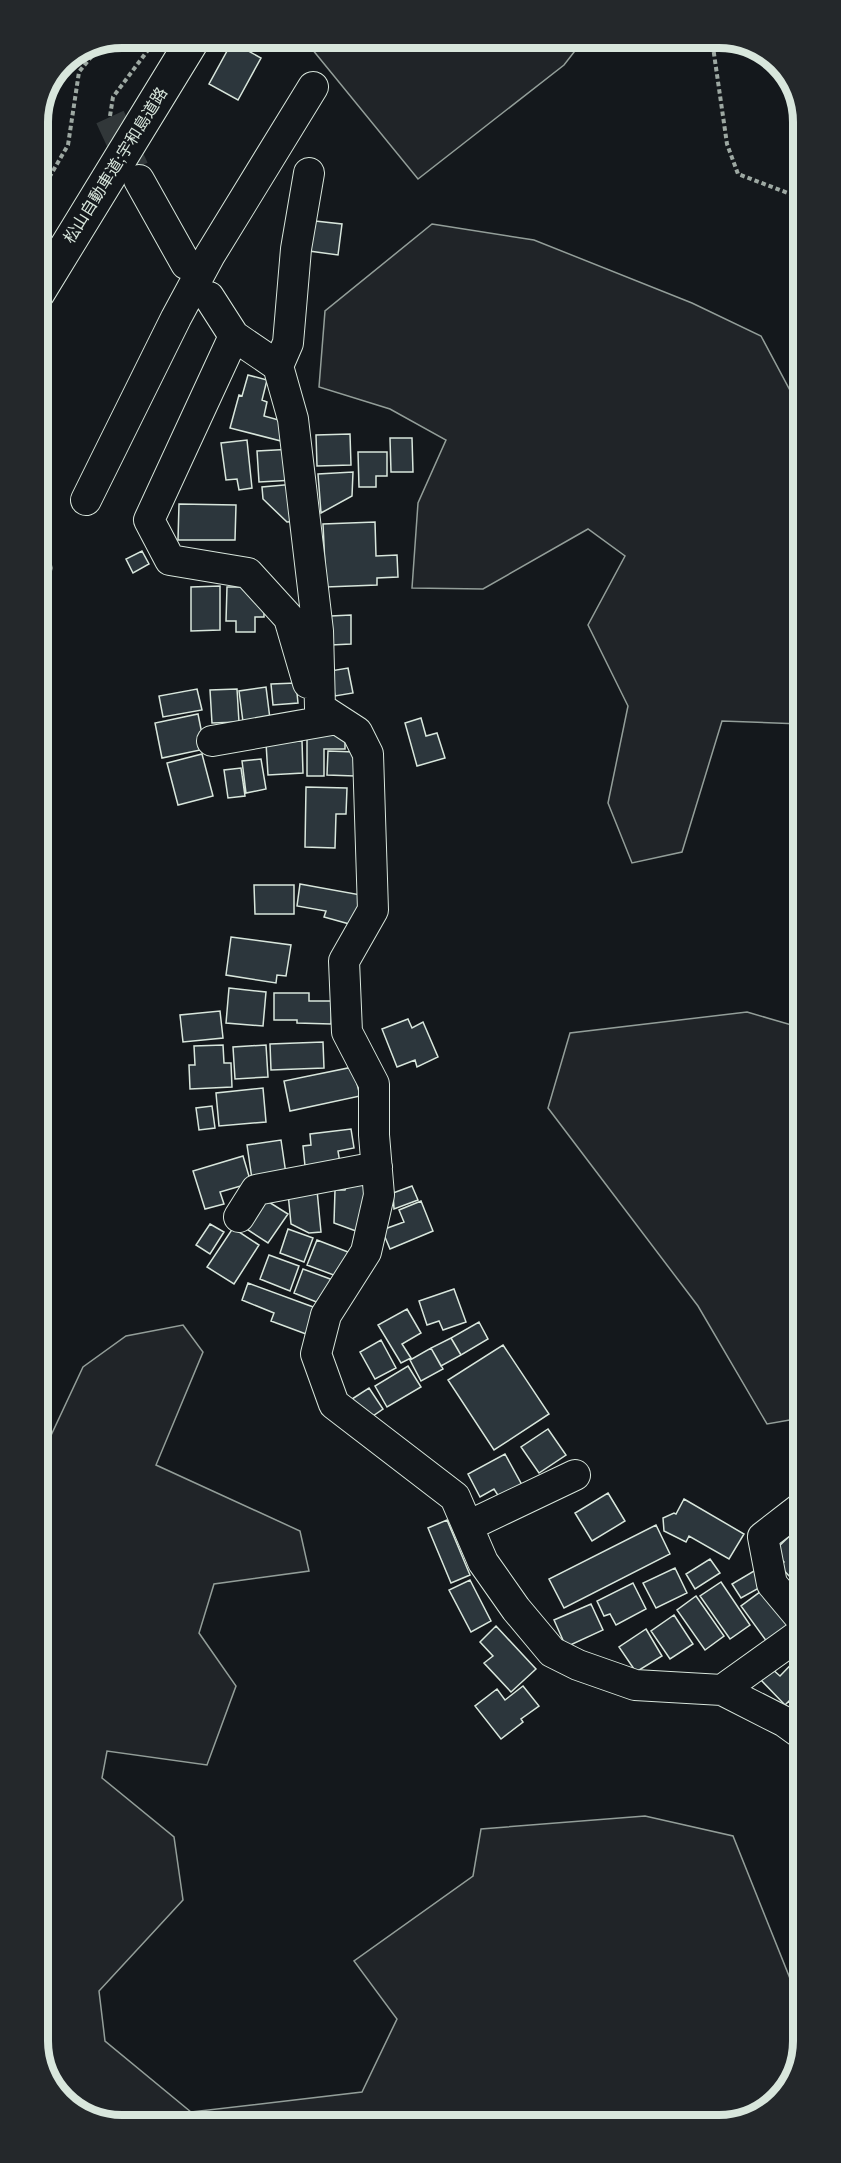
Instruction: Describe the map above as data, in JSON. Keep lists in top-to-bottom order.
{
  "streets": {
    "highway": ["松山自動車道;宇和島道路"]
  }
}
